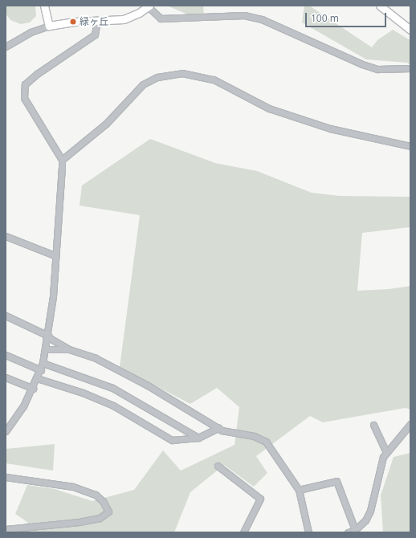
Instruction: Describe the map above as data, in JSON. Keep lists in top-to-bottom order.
{
  "places": ["緑ヶ丘"],
  "scale_bar": "100 m"
}
